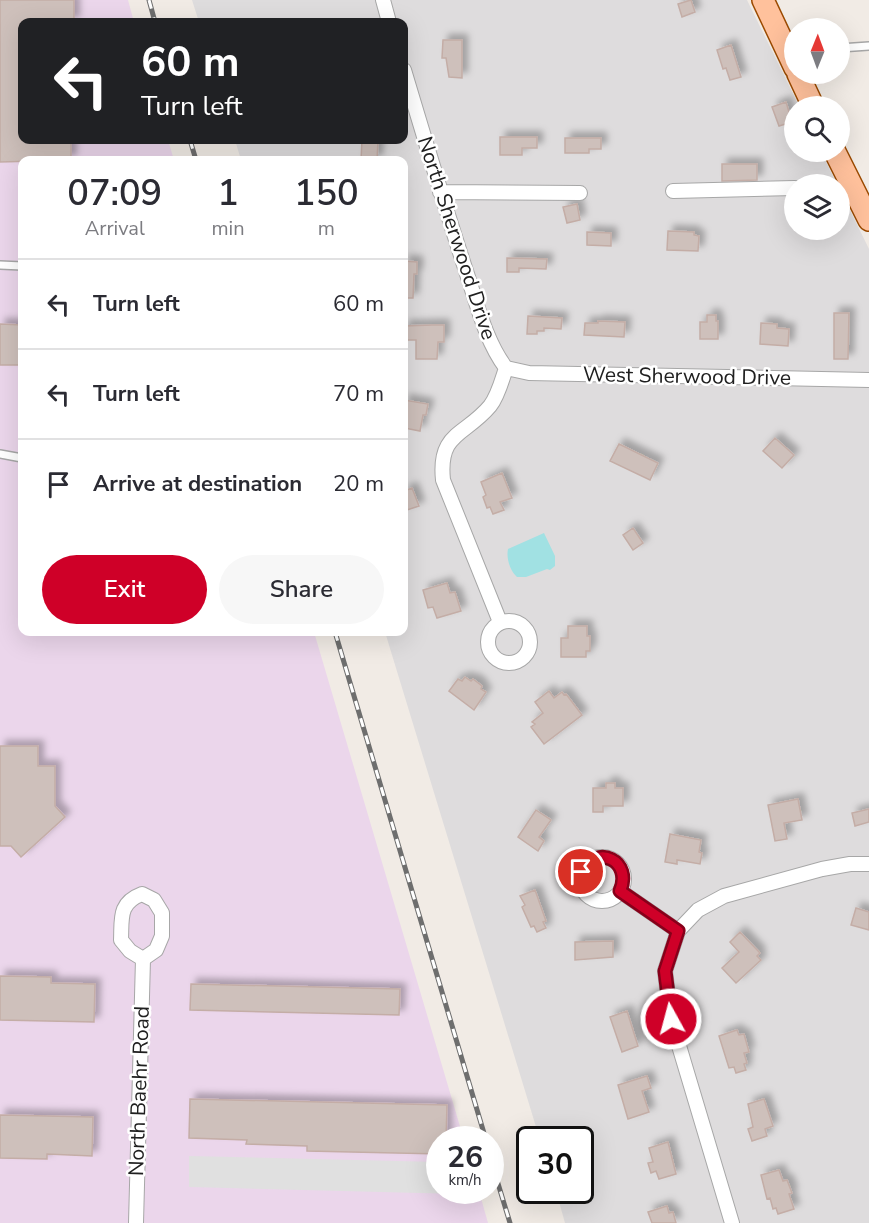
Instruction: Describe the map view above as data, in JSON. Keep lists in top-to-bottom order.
{
  "streets": {
    "street": ["North Sherwood Drive", "West Sherwood Drive", "North Baehr Road"]
  },
  "crossings": [
    ["North Sherwood Drive", "West Sherwood Drive"]
  ],
  "north": "top",
  "page": {
    "turn": ["60 m", "Turn left"],
    "eta": [
      "07:09",
      "Arrival",
      "1",
      "min",
      "150",
      "m"
    ],
    "list": [
      {
        "name": "Turn left",
        "value": "60 m"
      },
      {
        "name": "Turn left",
        "value": "70 m"
      },
      {
        "name": "Arrive at destination",
        "value": "20 m"
      }
    ],
    "buttons": ["Exit", "Share"],
    "speed": "26 km/h",
    "limit": "30"
  }
}
